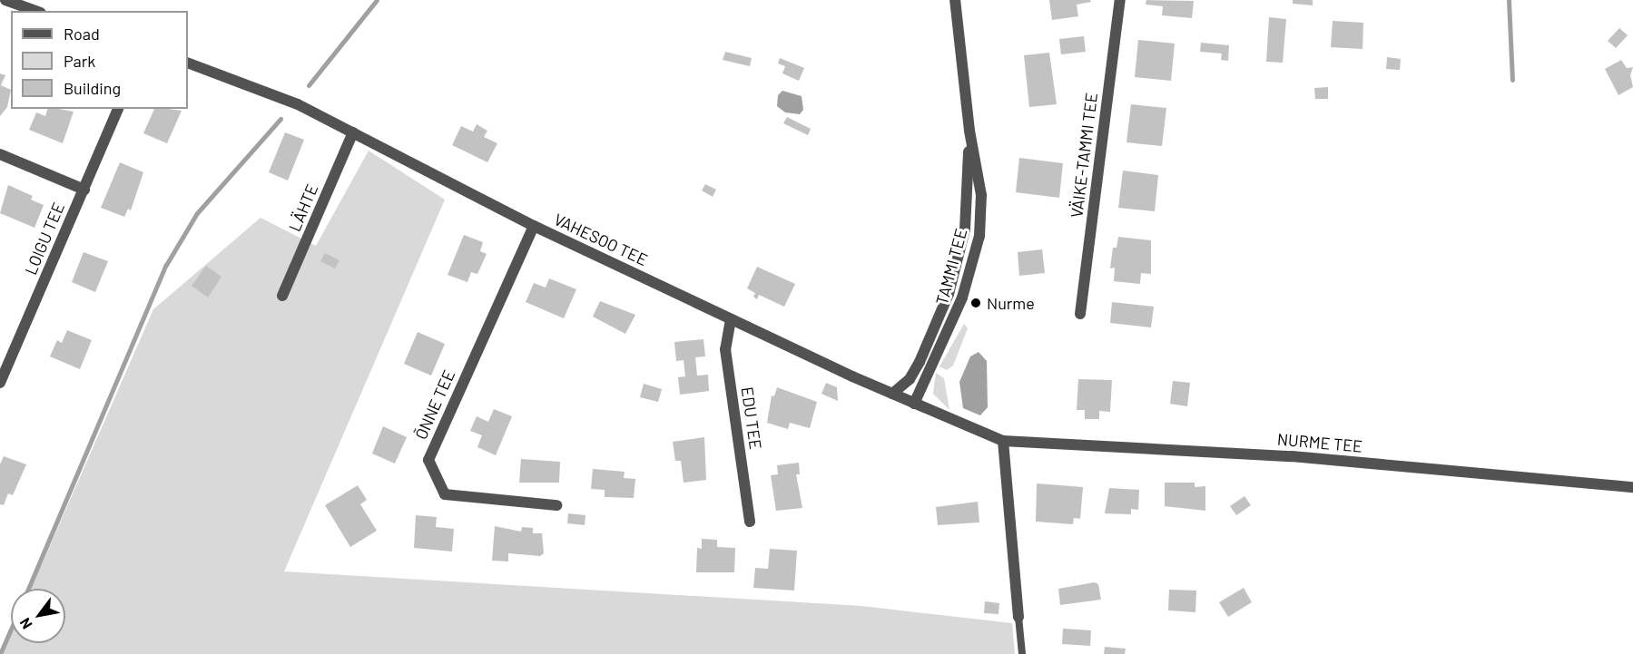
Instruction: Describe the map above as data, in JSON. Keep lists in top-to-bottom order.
{
  "streets": {
    "street": [
      "VÄIKE-TAMMI TEE",
      "LÄHTE",
      "LOIGU TEE",
      "VAHESOO TEE",
      "TAMMI TEE",
      "ÕNNE TEE",
      "EDU TEE",
      "NURME TEE"
    ]
  },
  "crossings": [
    ["LÄHTE", "VAHESOO TEE"],
    ["VAHESOO TEE", "TAMMI TEE"],
    ["VAHESOO TEE", "ÕNNE TEE"],
    ["VAHESOO TEE", "EDU TEE"],
    ["VAHESOO TEE", "NURME TEE"]
  ],
  "places": ["Nurme"],
  "legend": ["Road", "Park", "Building"],
  "north": "bottom left"
}
